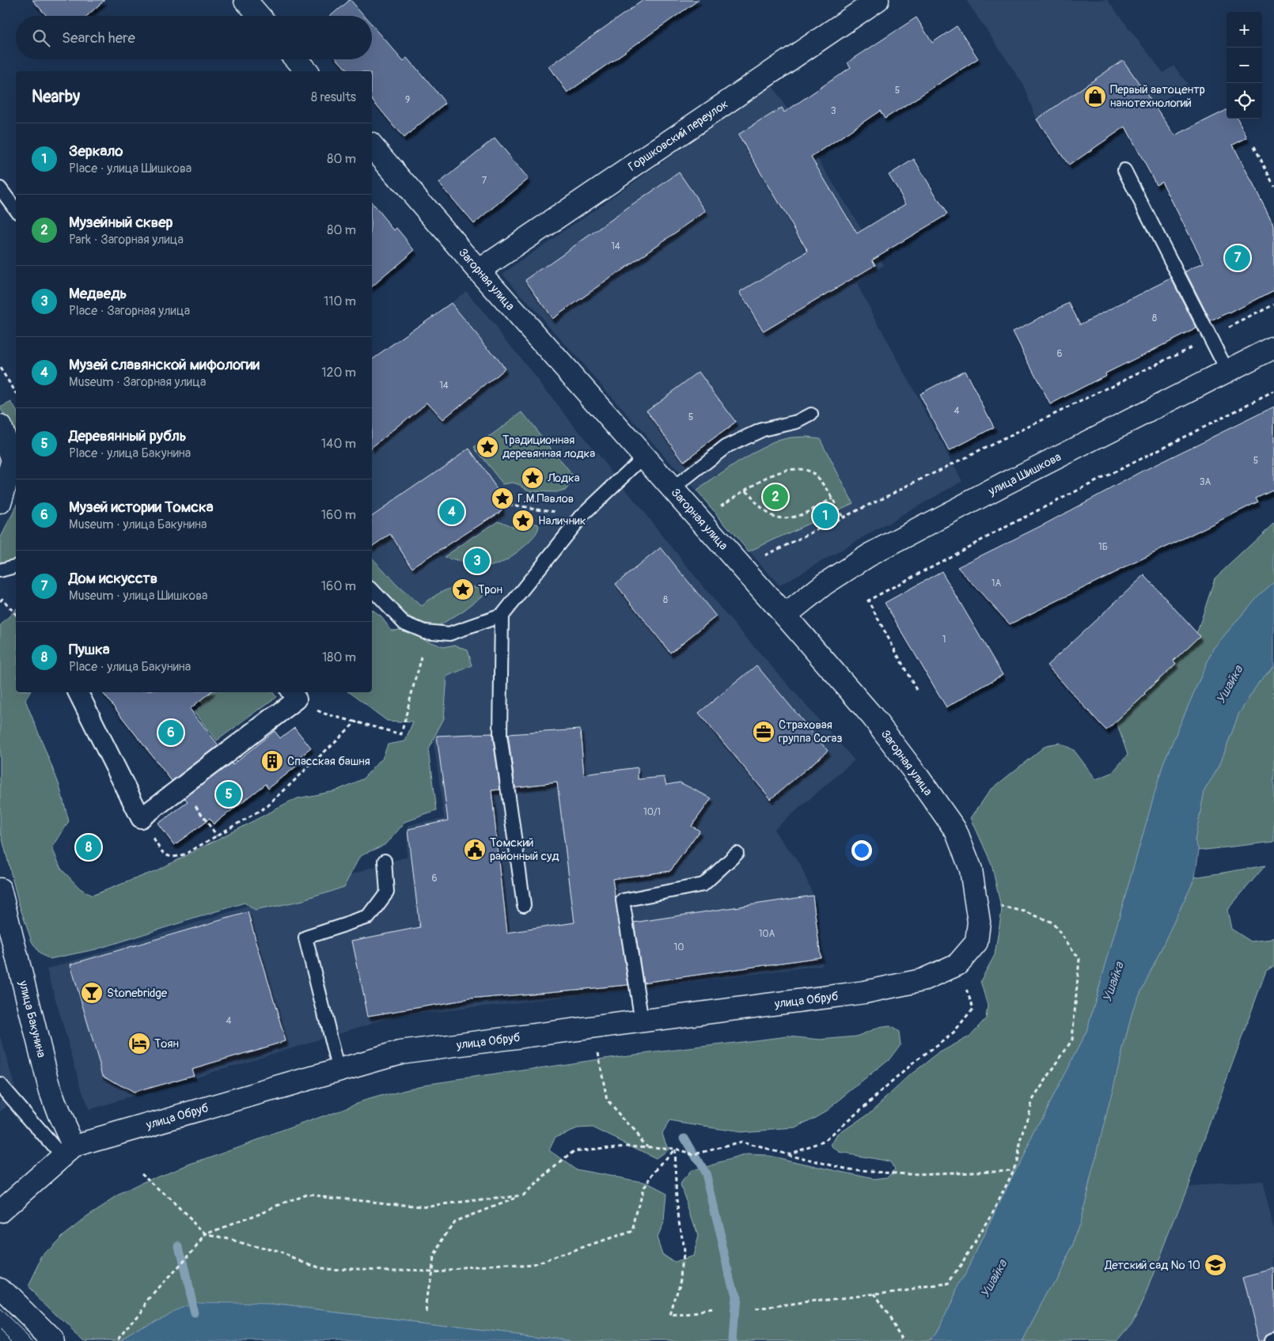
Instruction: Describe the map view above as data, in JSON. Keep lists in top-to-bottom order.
{
  "streets": {
    "street": [
      "Горшковский переулок",
      "Загорная улица",
      "улица Шишкова",
      "улица Обруб",
      "улица Бакунина"
    ]
  },
  "crossings": [
    ["Горшковский переулок", "Загорная улица"],
    ["Загорная улица", "улица Шишкова"],
    ["Загорная улица", "улица Обруб"],
    ["улица Обруб", "улица Бакунина"]
  ],
  "water": ["Ушайка"],
  "places": {
    "shop": ["Первый автоцентр нанотехнологий"],
    "place": [
      "Традиционная деревянная лодка",
      "Лодка",
      "Г.М.Павлов",
      "Наличник",
      "Трон"
    ],
    "office": ["Страховая группа Согаз"],
    "building": ["Спасская башня"],
    "public building": ["Томский районный суд"],
    "bar": ["Stonebridge"],
    "hotel": ["Тоян"],
    "school or university": ["Детский сад № 10"]
  },
  "house_numbers": [
    "5",
    "9",
    "3",
    "7",
    "14",
    "8",
    "6",
    "14",
    "4",
    "5",
    "5",
    "3А",
    "1Б",
    "1А",
    "8",
    "1",
    "10/1",
    "6",
    "10А",
    "10",
    "4"
  ],
  "page": {
    "map_buttons": ["+", "−"],
    "search": "Search here",
    "heading": ["Nearby", "8 results"],
    "list": [
      {
        "mark": "1",
        "name": "Зеркало",
        "note": "Place · улица Шишкова",
        "value": "80 m"
      },
      {
        "mark": "2",
        "name": "Музейный сквер",
        "note": "Park · Загорная улица",
        "value": "80 m"
      },
      {
        "mark": "3",
        "name": "Медведь",
        "note": "Place · Загорная улица",
        "value": "110 m"
      },
      {
        "mark": "4",
        "name": "Музей славянской мифологии",
        "note": "Museum · Загорная улица",
        "value": "120 m"
      },
      {
        "mark": "5",
        "name": "Деревянный рубль",
        "note": "Place · улица Бакунина",
        "value": "140 m"
      },
      {
        "mark": "6",
        "name": "Музей истории Томска",
        "note": "Museum · улица Бакунина",
        "value": "160 m"
      },
      {
        "mark": "7",
        "name": "Дом искусств",
        "note": "Museum · улица Шишкова",
        "value": "160 m"
      },
      {
        "mark": "8",
        "name": "Пушка",
        "note": "Place · улица Бакунина",
        "value": "180 m"
      }
    ],
    "pins": [
      "7",
      "2",
      "4",
      "1",
      "3",
      "6",
      "5",
      "8"
    ]
  }
}
